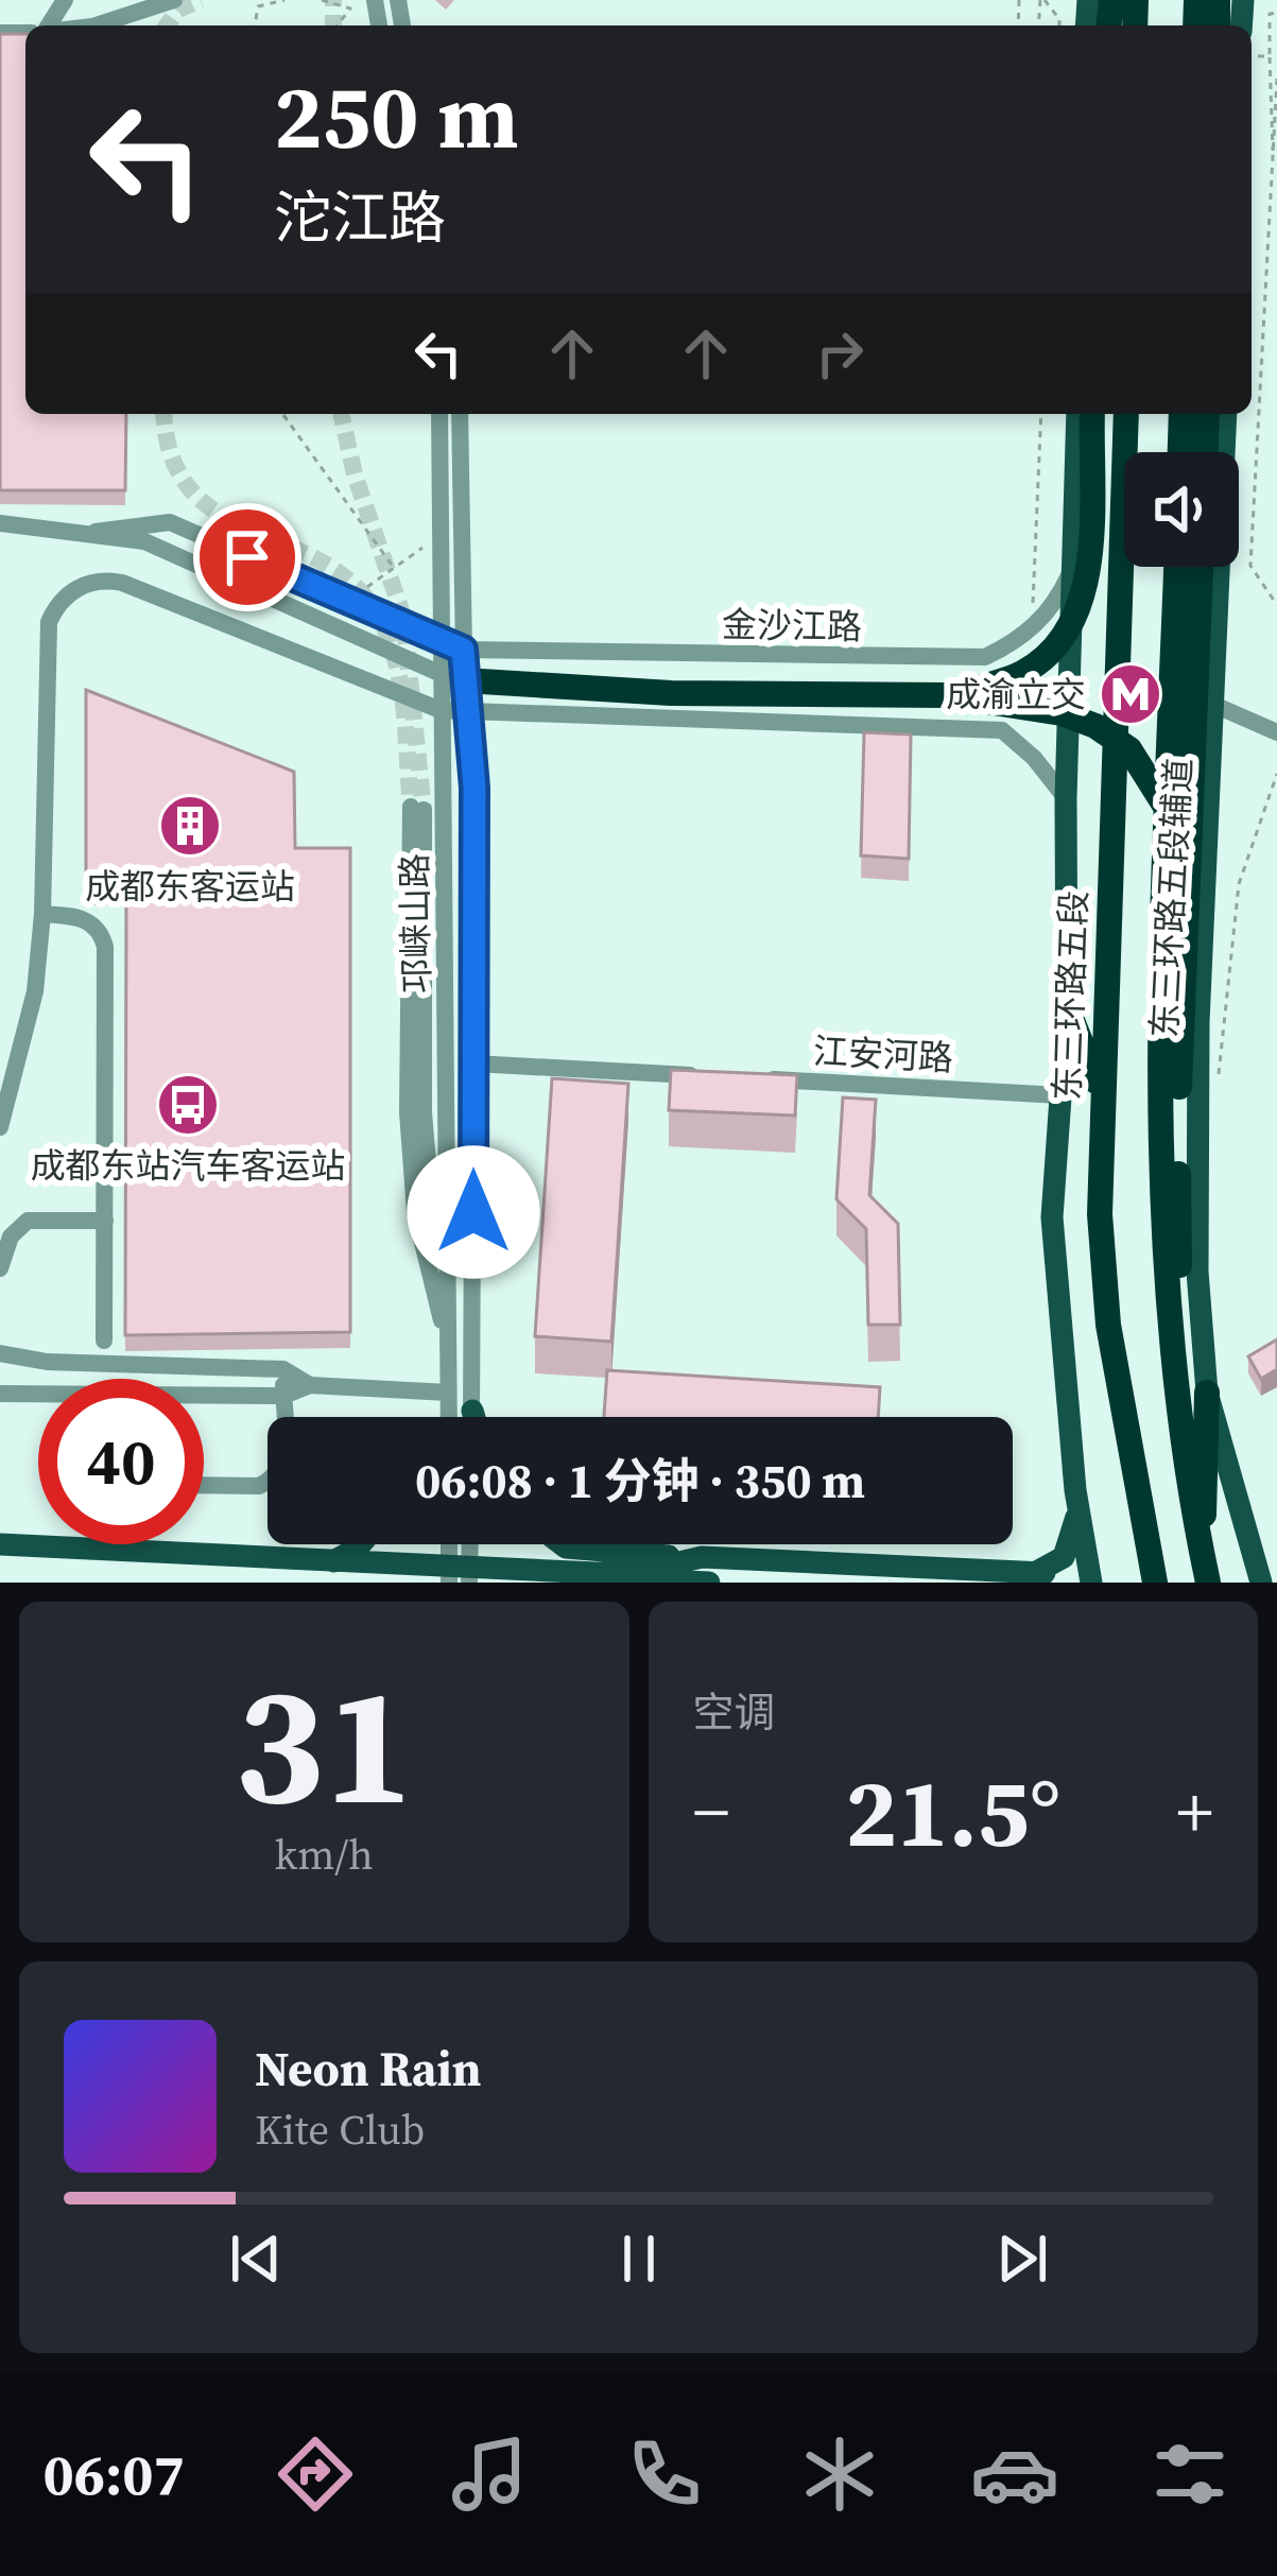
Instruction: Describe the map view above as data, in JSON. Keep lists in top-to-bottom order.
{
  "streets": {
    "highway": ["东三环路五段"],
    "main road": ["东三环路五段辅道"],
    "street": ["金沙江路", "邛崃山路", "江安河路"]
  },
  "crossings": [
    ["金沙江路", "邛崃山路"],
    ["金沙江路", "东三环路五段"],
    ["东三环路五段", "江安河路"]
  ],
  "places": {
    "metro station": ["成渝立交"],
    "building": ["成都东客运站"],
    "bus stop": ["成都东站汽车客运站"]
  },
  "page": {
    "turn": ["250 m", "沱江路"],
    "limit": "40",
    "trip": "06:08 · 1 分钟 · 350 m",
    "tile": [
      ["31", "km/h"],
      "空调"
    ],
    "heat": ["−", "21.5°", "+"],
    "song": ["Neon Rain", "Kite Club"],
    "tabs": "06:07"
  }
}
